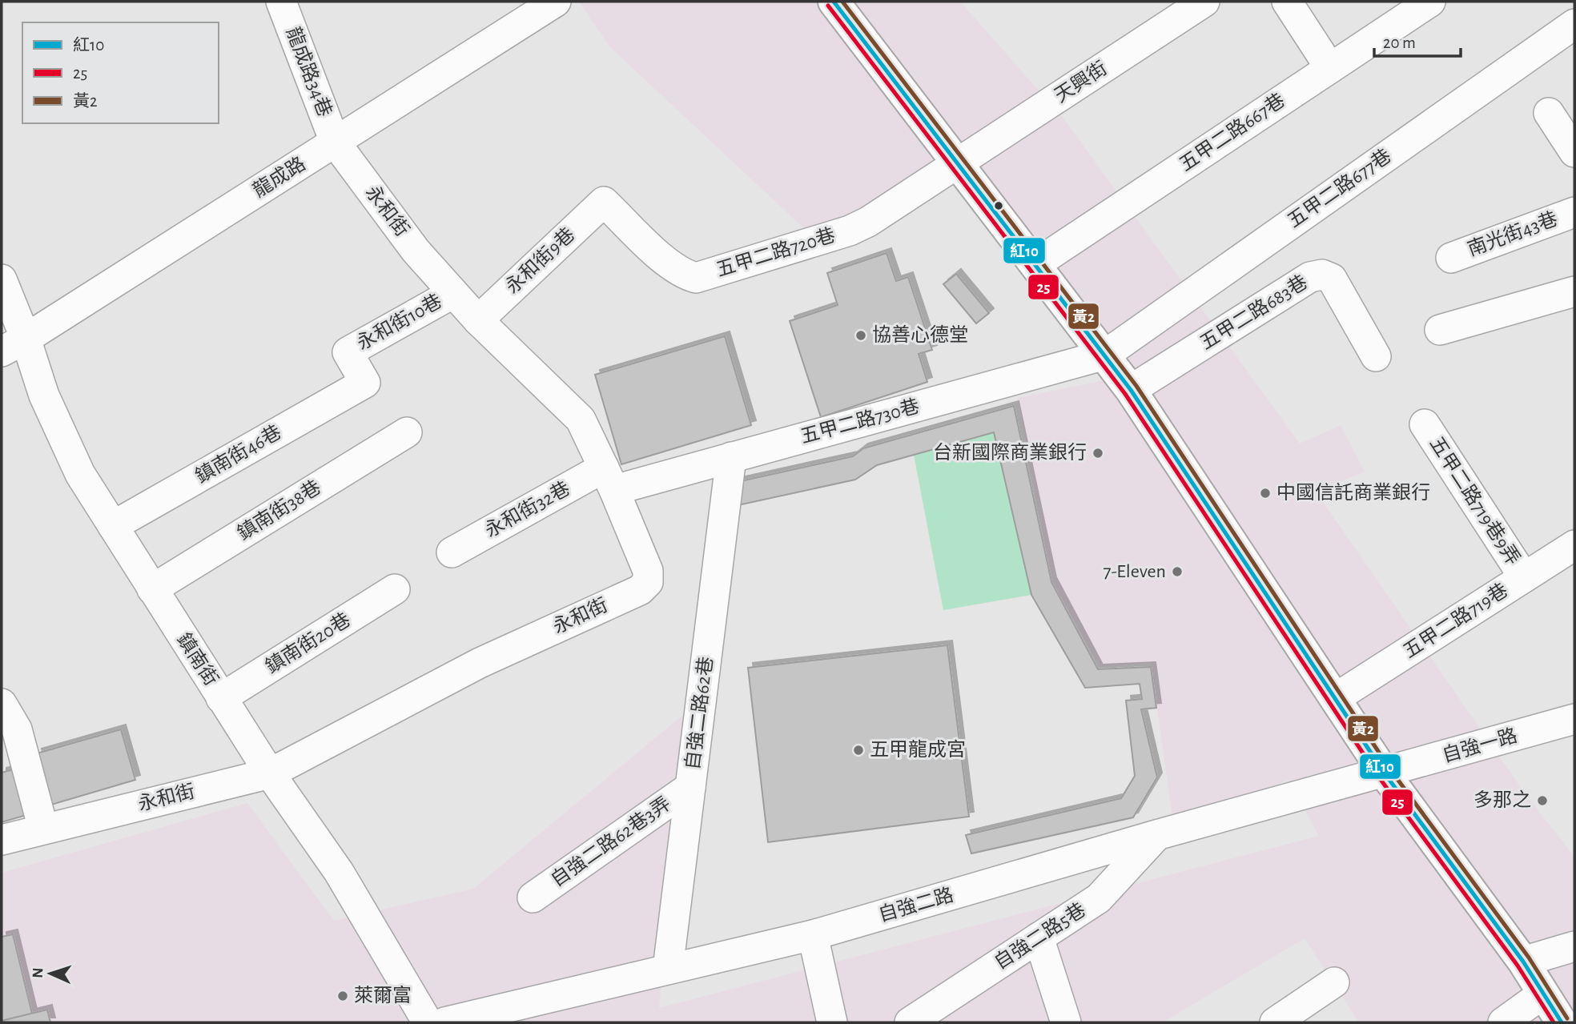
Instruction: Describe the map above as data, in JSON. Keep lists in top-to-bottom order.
{
  "streets": {
    "street": [
      "龍成路34巷",
      "天興街",
      "五甲二路667巷",
      "龍成路",
      "五甲二路677巷",
      "永和街",
      "南光街43巷",
      "五甲二路720巷",
      "永和街9巷",
      "五甲二路683巷",
      "永和街10巷",
      "五甲二路730巷",
      "鎮南街46巷",
      "五甲二路719巷9弄",
      "永和街32巷",
      "鎮南街38巷",
      "五甲二路719巷",
      "鎮南街20巷",
      "鎮南街",
      "自強二路62巷",
      "自強一路",
      "自強二路62巷3弄",
      "自強二路",
      "自強二路5巷"
    ]
  },
  "crossings": [
    ["龍成路34巷", "龍成路"],
    ["龍成路34巷", "永和街"],
    ["天興街", "五甲二路720巷"],
    ["龍成路", "永和街"],
    ["龍成路", "鎮南街"],
    ["五甲二路677巷", "五甲二路730巷"],
    ["永和街", "永和街9巷"],
    ["永和街", "永和街10巷"],
    ["永和街", "五甲二路730巷"],
    ["永和街", "永和街32巷"],
    ["永和街", "鎮南街"],
    ["五甲二路720巷", "永和街9巷"],
    ["永和街10巷", "鎮南街46巷"],
    ["五甲二路730巷", "永和街32巷"],
    ["五甲二路730巷", "自強二路62巷"],
    ["鎮南街46巷", "鎮南街"],
    ["五甲二路719巷9弄", "五甲二路719巷"],
    ["鎮南街38巷", "鎮南街"],
    ["鎮南街20巷", "鎮南街"],
    ["自強二路62巷", "自強二路62巷3弄"],
    ["自強二路62巷", "自強二路"],
    ["自強一路", "自強二路"],
    ["自強二路", "自強二路5巷"]
  ],
  "places": [
    "協善心德堂",
    "台新國際商業銀行",
    "中國信託商業銀行",
    "7-Eleven",
    "五甲龍成宮",
    "多那之",
    "萊爾富"
  ],
  "lines": ["transit line 紅10", "transit line 黃2", "transit line 25"],
  "legend": ["紅10", "25", "黃2"],
  "scale_bar": "20 m",
  "north": "left"
}
